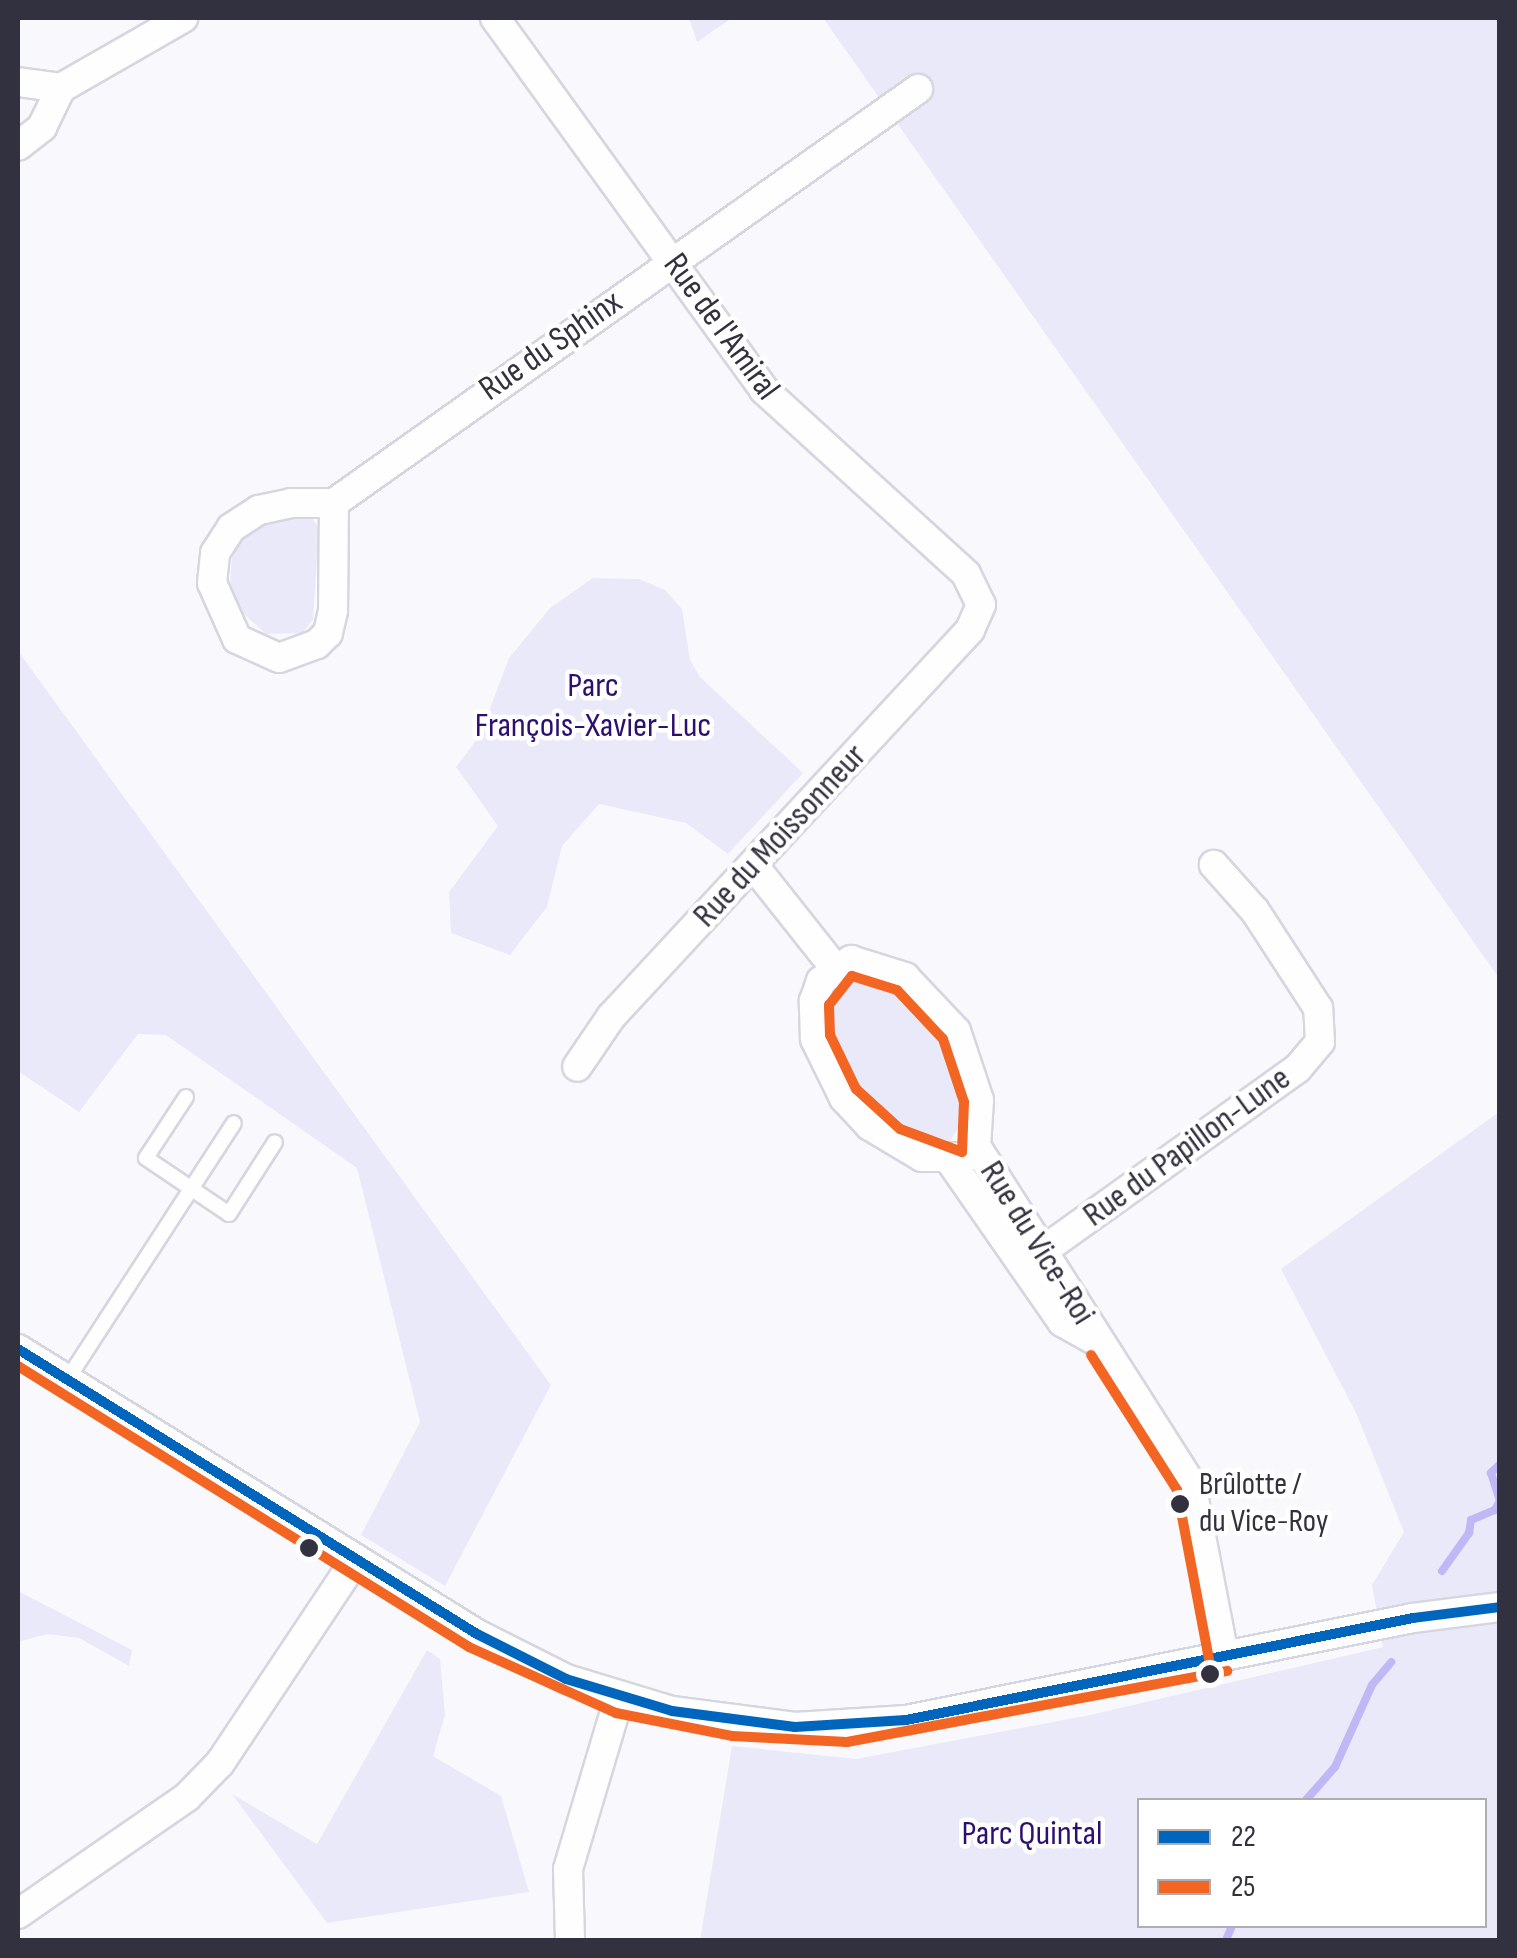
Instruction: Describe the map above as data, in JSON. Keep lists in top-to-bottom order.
{
  "streets": {
    "street": [
      "Rue de l'Amiral",
      "Rue du Sphinx",
      "Rue du Moissonneur",
      "Rue du Papillon-Lune",
      "Rue du Vice-Roi"
    ]
  },
  "crossings": [
    ["Rue de l'Amiral", "Rue du Sphinx"],
    ["Rue de l'Amiral", "Rue du Moissonneur"],
    ["Rue du Papillon-Lune", "Rue du Vice-Roi"]
  ],
  "parks": ["Parc François-Xavier-Luc", "Parc Quintal"],
  "places": ["Brûlotte / du Vice-Roy"],
  "lines": ["transit line 25", "transit line 22"],
  "legend": ["22", "25"]
}
